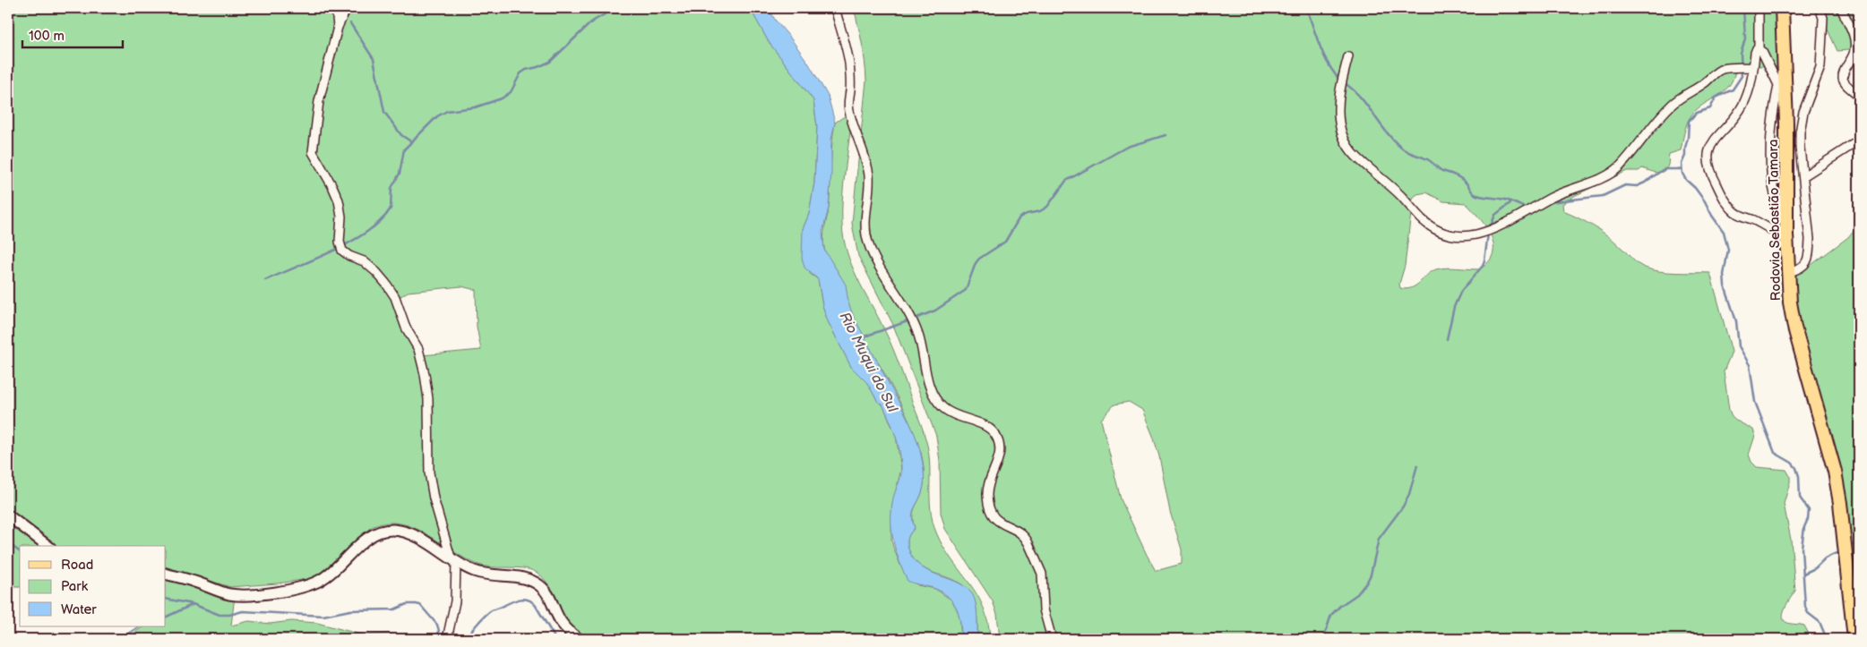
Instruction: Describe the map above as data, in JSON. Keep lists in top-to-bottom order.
{
  "streets": {
    "main road": ["Rodovia Sebastião Tamara"]
  },
  "water": ["Rio Muqui do Sul"],
  "legend": ["Road", "Park", "Water"],
  "scale_bar": "100 m"
}
